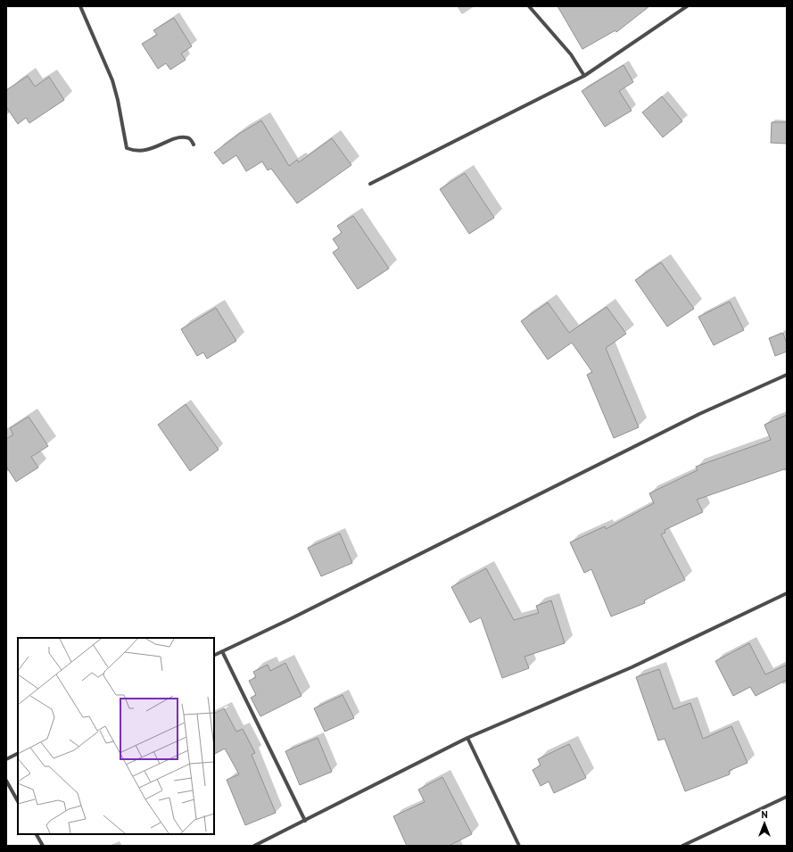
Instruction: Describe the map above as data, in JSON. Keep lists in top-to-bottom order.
{
  "north": "top"
}
